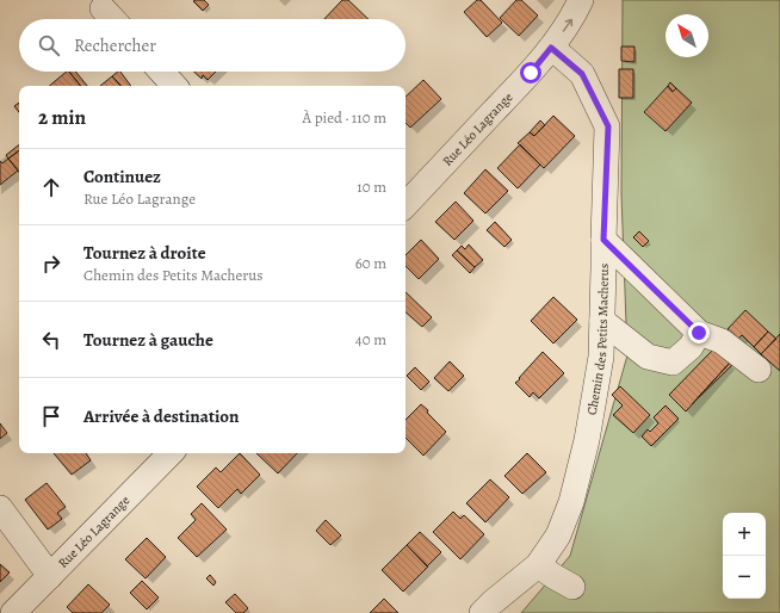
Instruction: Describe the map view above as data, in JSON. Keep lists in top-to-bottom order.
{
  "streets": {
    "street": ["Rue Léo Lagrange", "Chemin des Petits Macherus"]
  },
  "crossings": [
    ["Rue Léo Lagrange", "Chemin des Petits Macherus"]
  ],
  "north": "top left",
  "page": {
    "search": "Rechercher",
    "heading": ["2 min", "À pied · 110 m"],
    "list": [
      ["Continuez", "Rue Léo Lagrange", "10 m"],
      ["Tournez à droite", "Chemin des Petits Macherus", "60 m"],
      ["Tournez à gauche", "40 m"],
      "Arrivée à destination"
    ],
    "map_buttons": ["+", "−"]
  }
}
